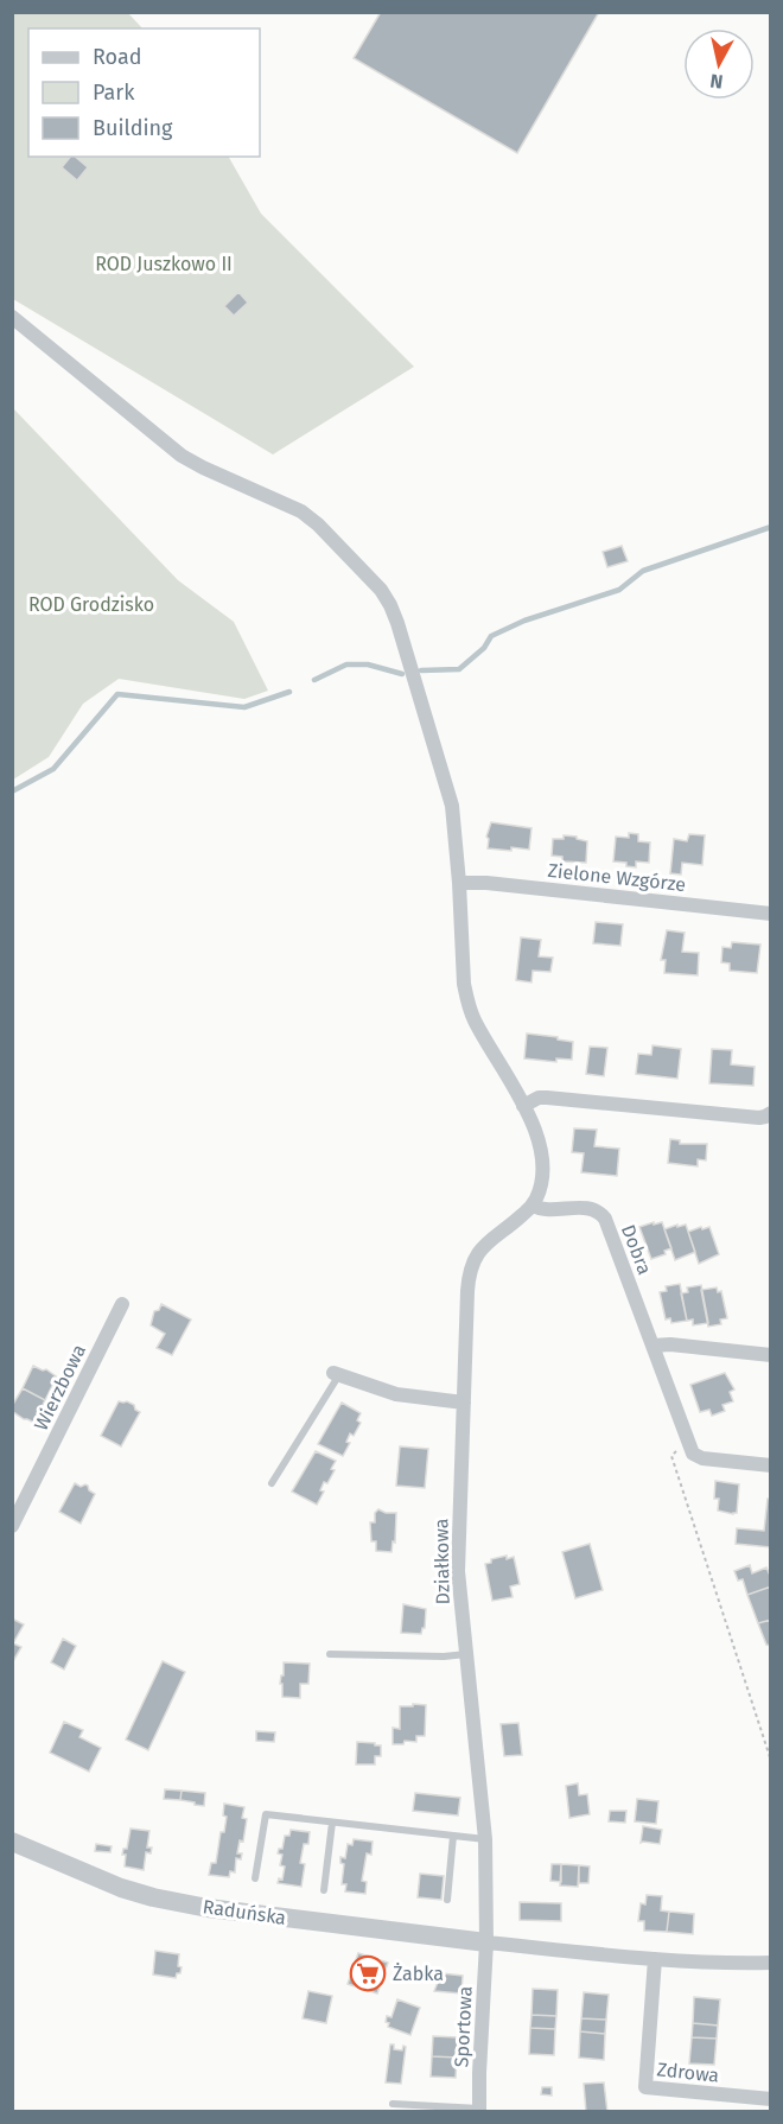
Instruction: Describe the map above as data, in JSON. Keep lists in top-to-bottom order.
{
  "streets": {
    "street": [
      "Zielone Wzgórze",
      "Dobra",
      "Wierzbowa",
      "Działkowa",
      "Raduńska",
      "Sportowa",
      "Zdrowa"
    ]
  },
  "crossings": [
    ["Dobra", "Działkowa"],
    ["Działkowa", "Raduńska"],
    ["Działkowa", "Sportowa"],
    ["Raduńska", "Sportowa"]
  ],
  "parks": ["ROD Juszkowo II", "ROD Grodzisko"],
  "places": {
    "supermarket": ["Żabka"]
  },
  "legend": ["Road", "Park", "Building"],
  "north": "bottom"
}
